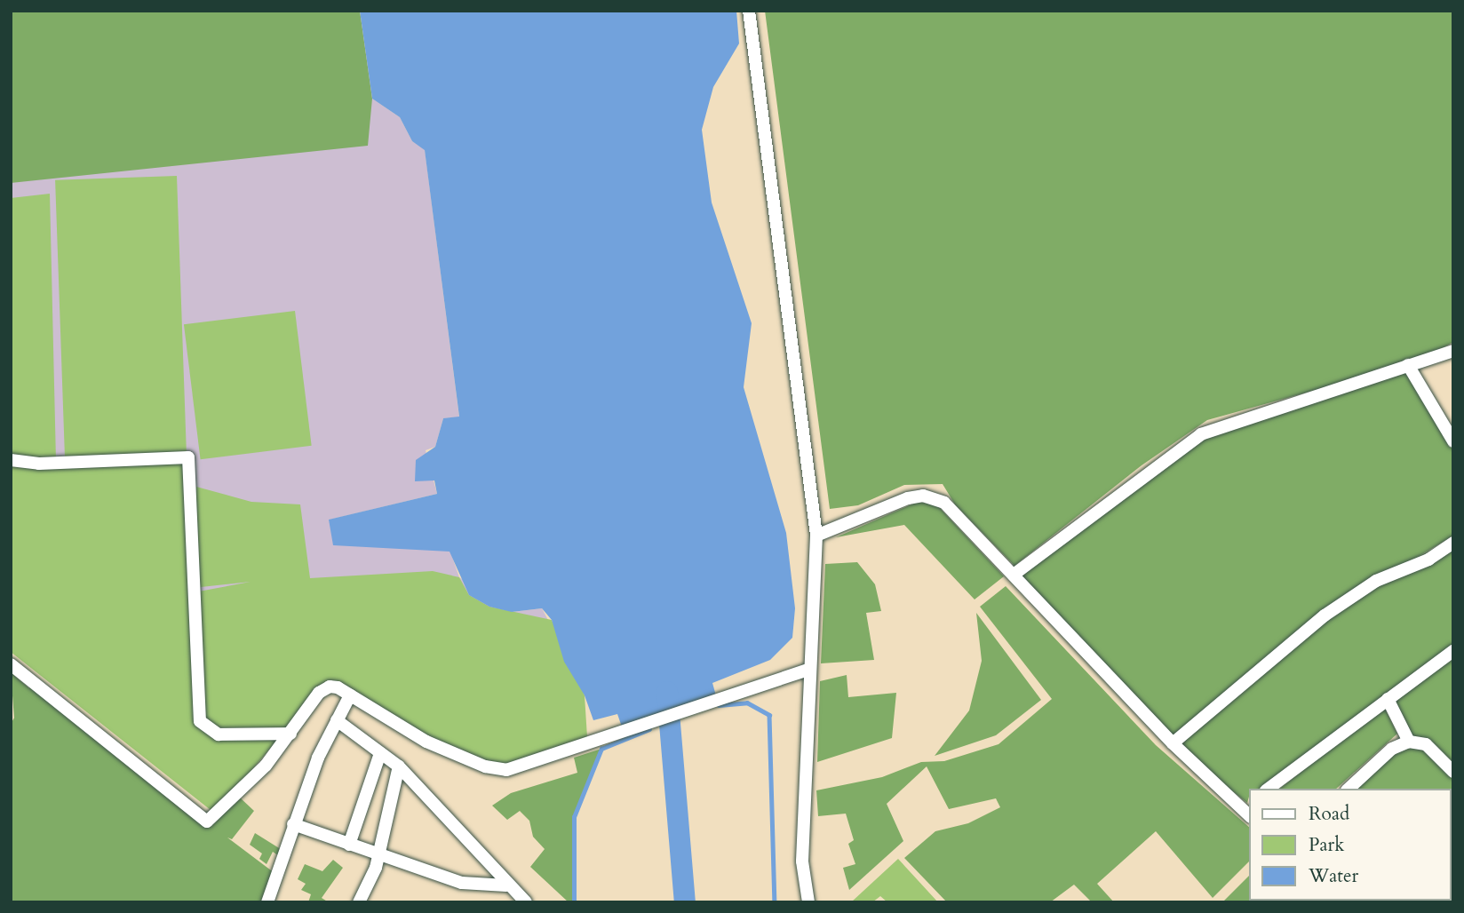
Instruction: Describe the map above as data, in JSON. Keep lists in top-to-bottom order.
{
  "legend": ["Road", "Park", "Water"]
}
